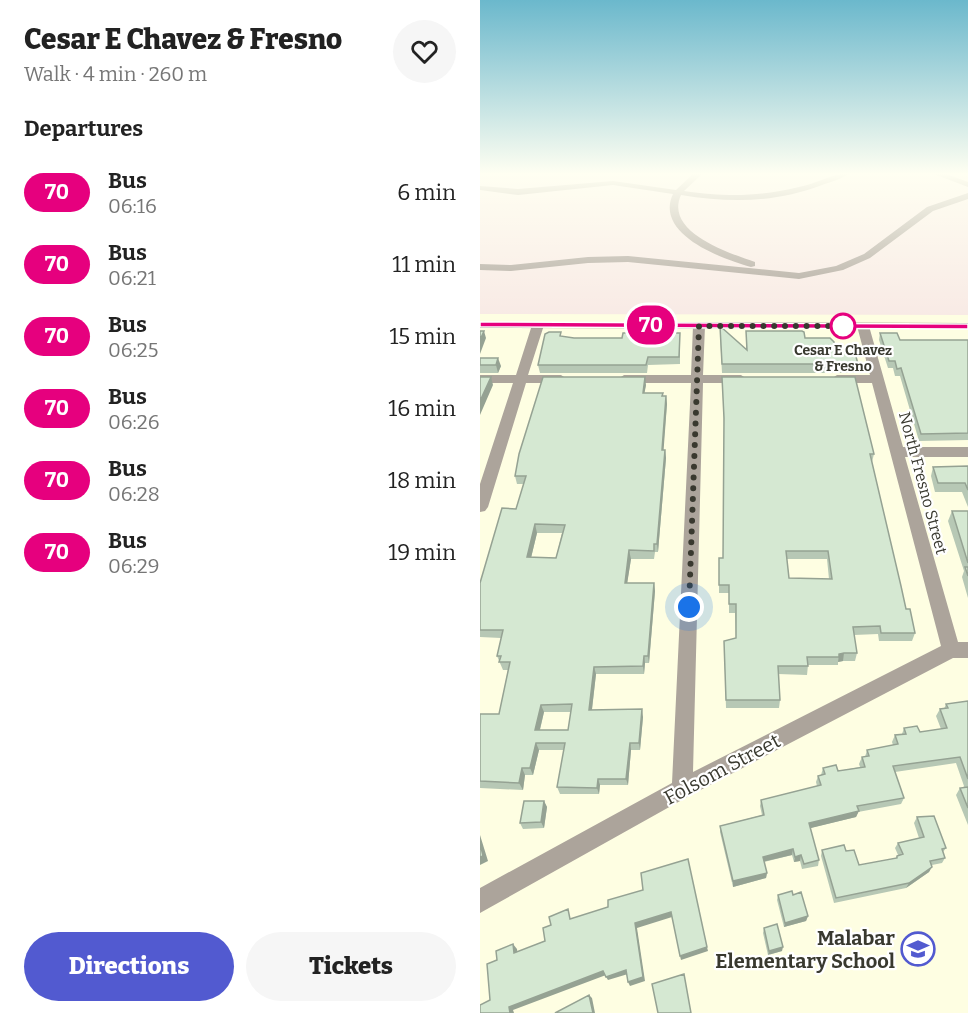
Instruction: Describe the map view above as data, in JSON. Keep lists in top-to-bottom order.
{
  "streets": {
    "street": ["North Fresno Street", "Folsom Street"]
  },
  "crossings": [
    ["North Fresno Street", "Folsom Street"]
  ],
  "places": {
    "other": ["Cesar E Chavez & Fresno"],
    "school or university": ["Malabar Elementary School"]
  },
  "lines": ["bus line 70"],
  "page": {
    "heading": [
      ["Cesar E Chavez & Fresno", "Walk · 4 min · 260 m"],
      "Departures"
    ],
    "on_map": "70",
    "list": [
      {
        "mark": "70",
        "name": "Bus",
        "note": "06:16",
        "value": "6 min"
      },
      {
        "mark": "70",
        "name": "Bus",
        "note": "06:21",
        "value": "11 min"
      },
      {
        "mark": "70",
        "name": "Bus",
        "note": "06:25",
        "value": "15 min"
      },
      {
        "mark": "70",
        "name": "Bus",
        "note": "06:26",
        "value": "16 min"
      },
      {
        "mark": "70",
        "name": "Bus",
        "note": "06:28",
        "value": "18 min"
      },
      {
        "mark": "70",
        "name": "Bus",
        "note": "06:29",
        "value": "19 min"
      }
    ],
    "buttons": ["Directions", "Tickets"]
  }
}
